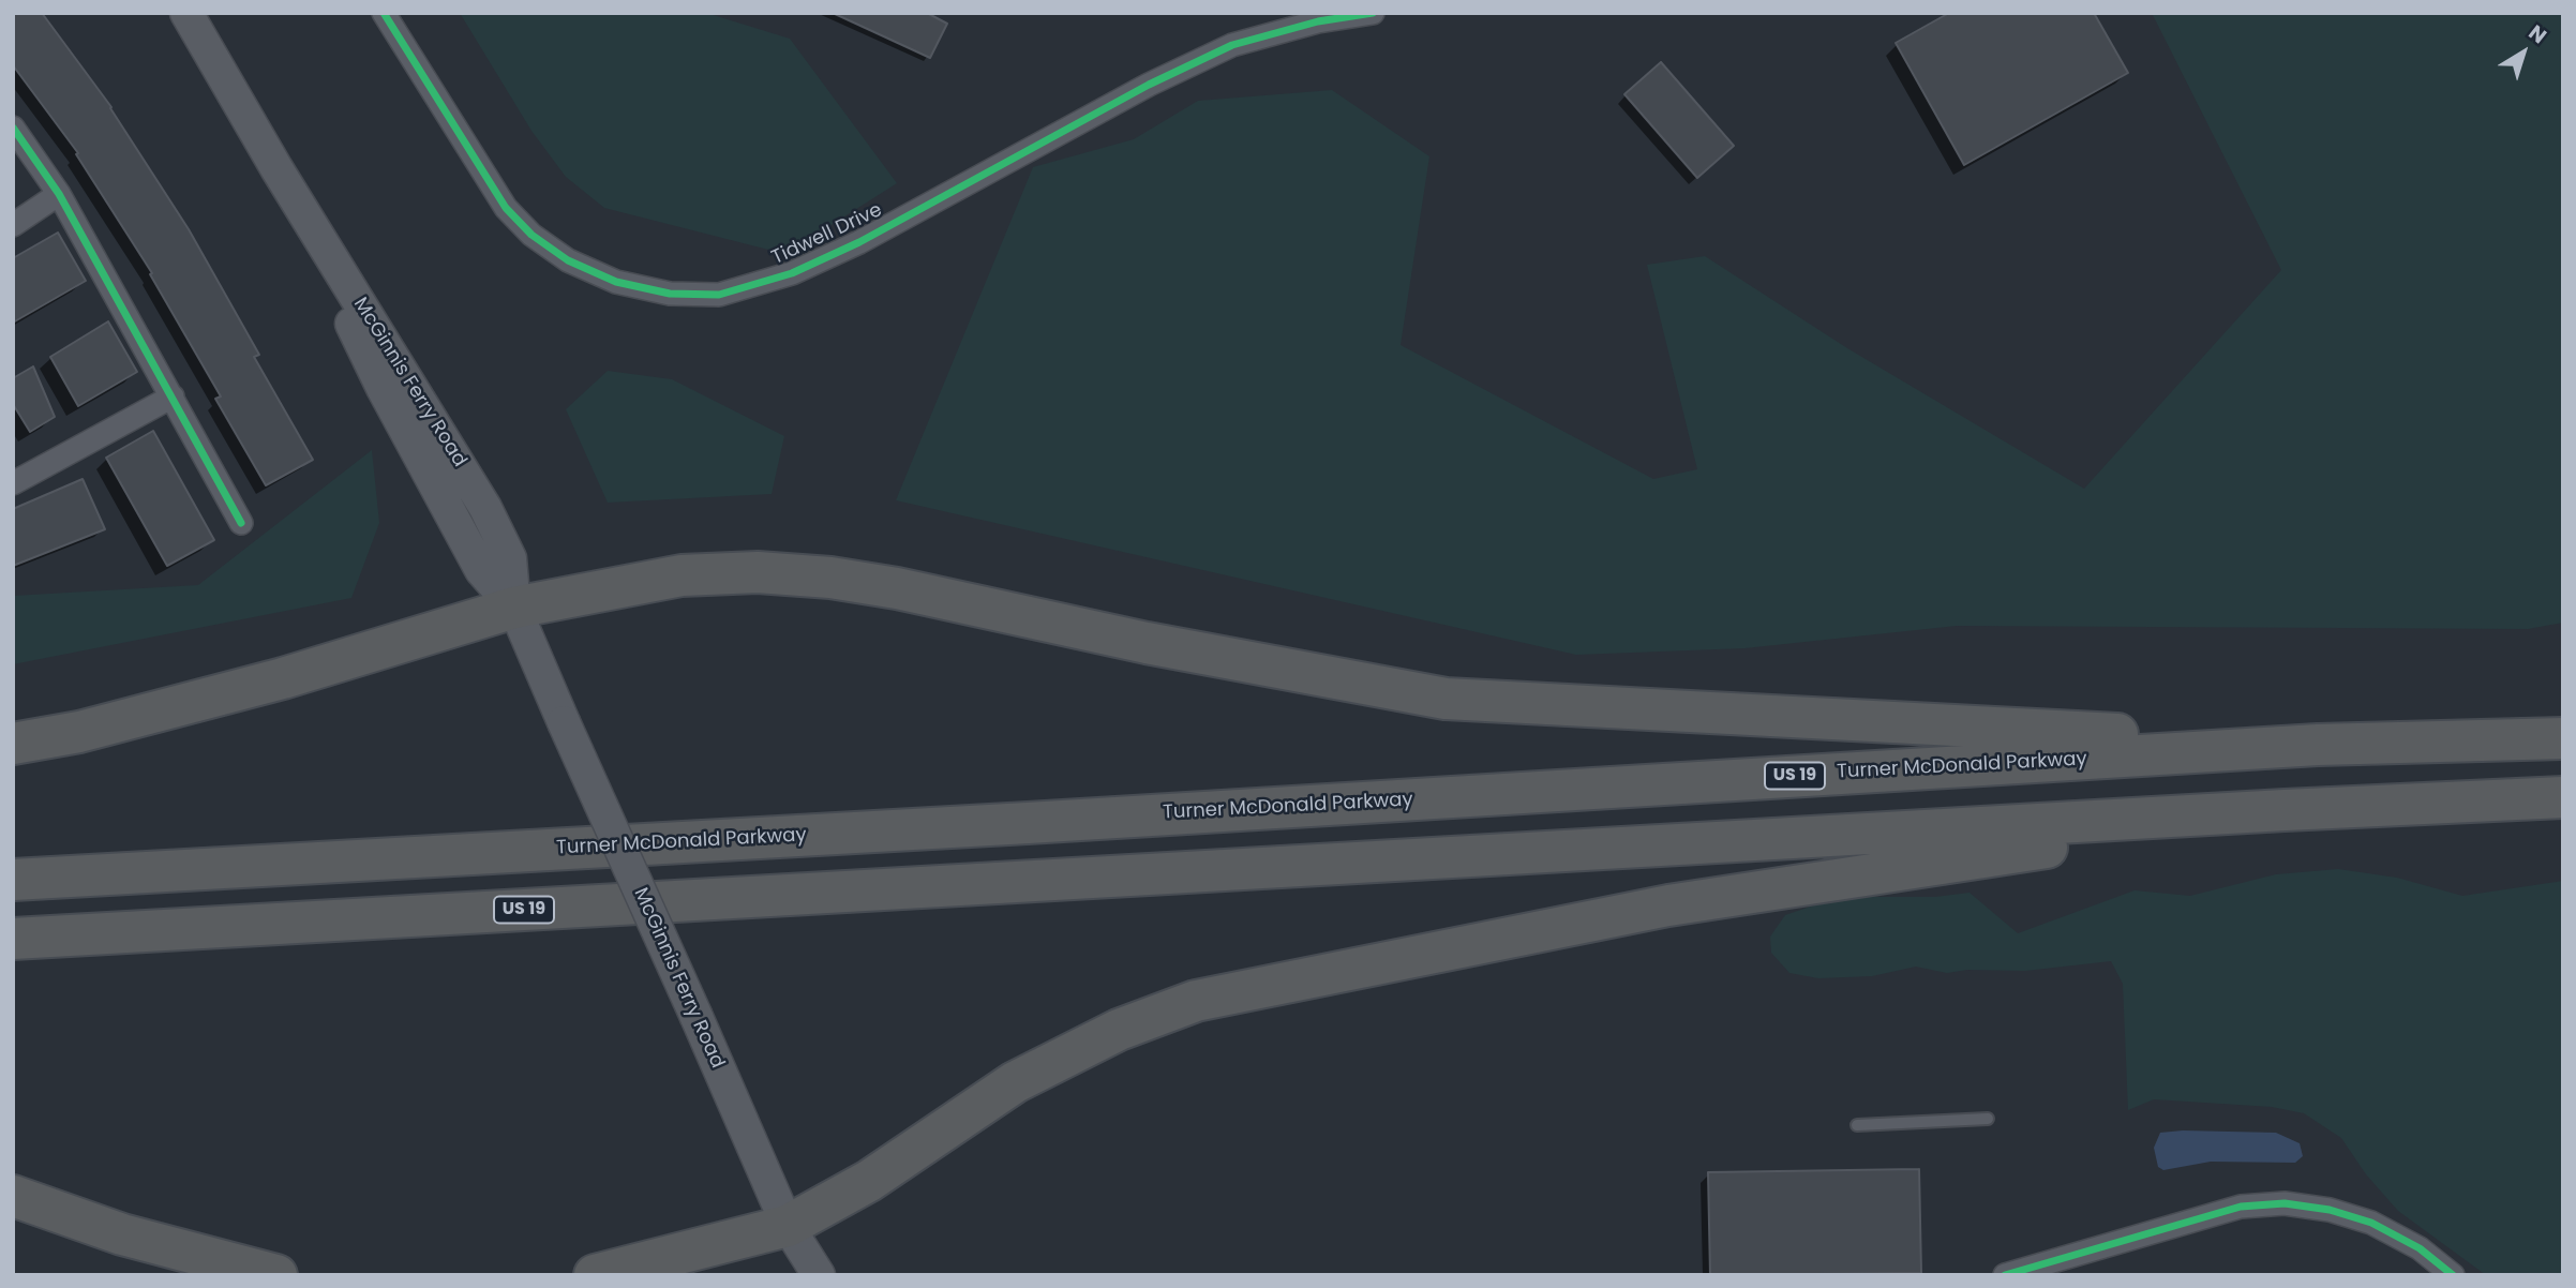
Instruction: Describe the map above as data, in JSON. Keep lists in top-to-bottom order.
{
  "streets": {
    "highway": ["Turner McDonald Parkway", "US 19"],
    "main road": ["McGinnis Ferry Road"],
    "street": ["Tidwell Drive"]
  },
  "north": "top right"
}
